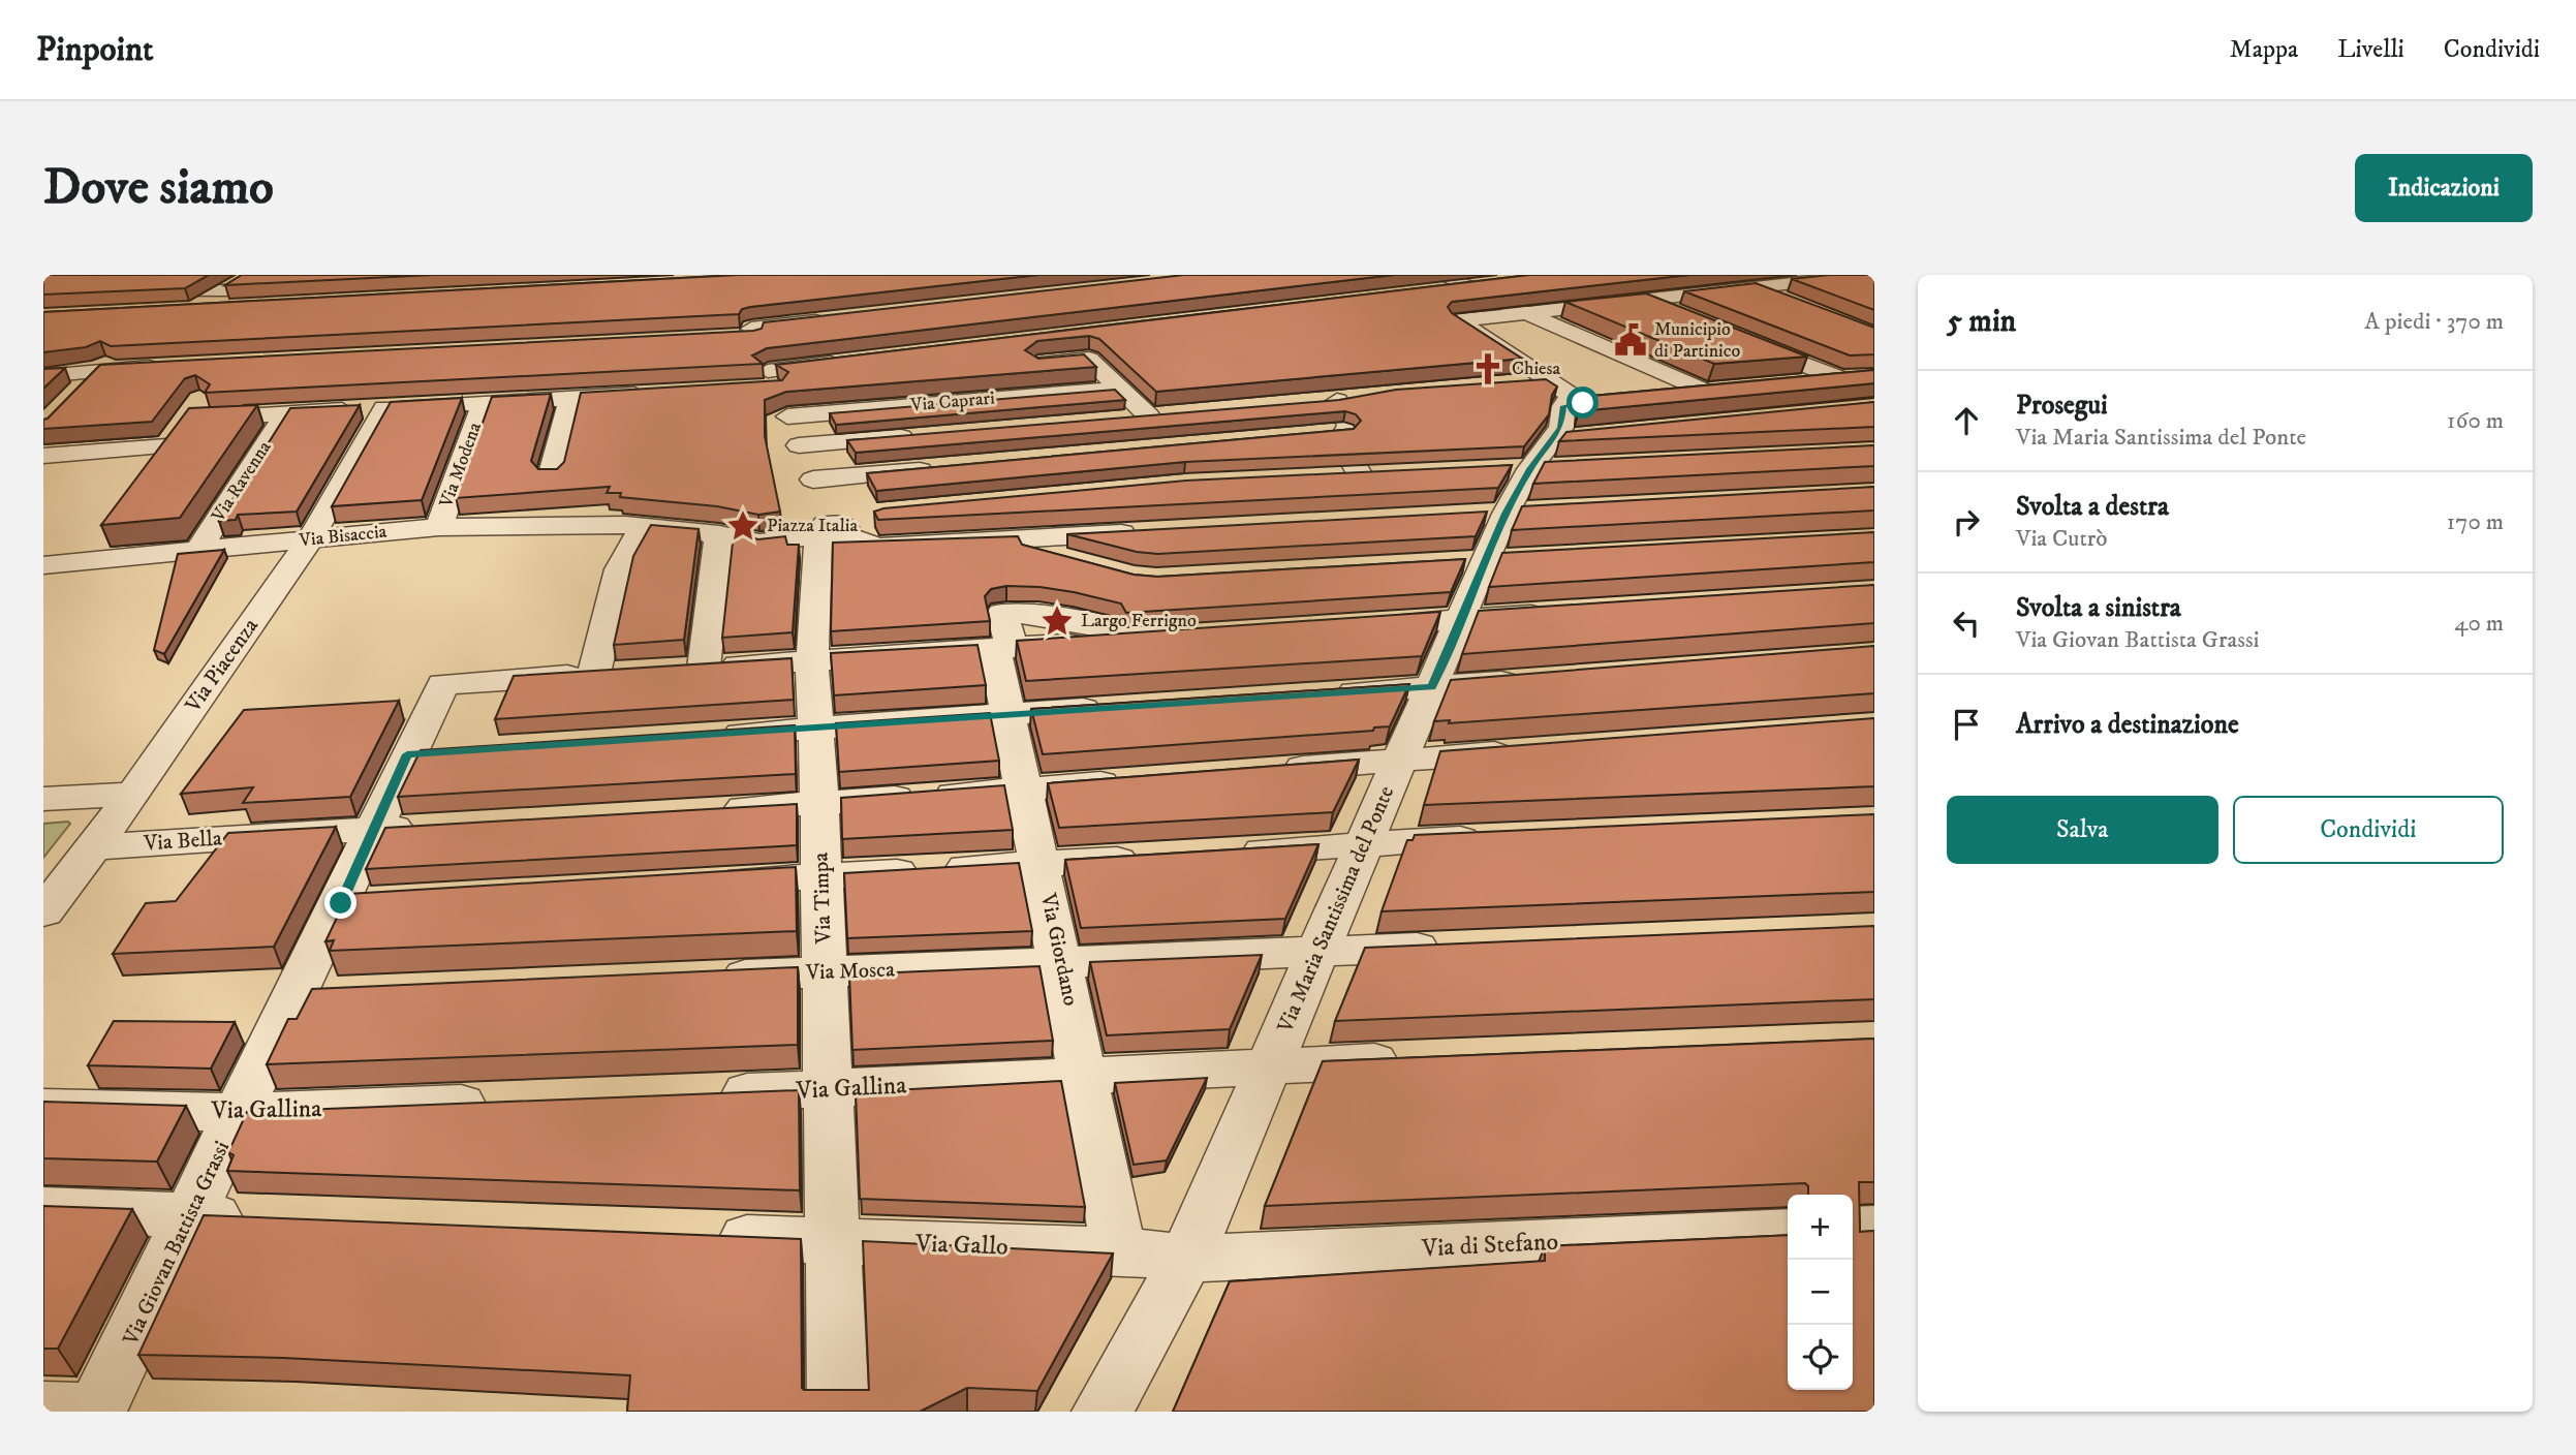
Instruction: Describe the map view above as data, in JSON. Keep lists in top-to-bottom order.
{
  "streets": {
    "street": [
      "Via Caprari",
      "Via Modena",
      "Via Ravenna",
      "Via Bisaccia",
      "Via Piacenza",
      "Via Bella",
      "Via Timpa",
      "Via Maria Santissima del Ponte",
      "Via Giordano",
      "Via Mosca",
      "Via Gallina",
      "Via Giovan Battista Grassi",
      "Via Gallo",
      "Via di Stefano"
    ]
  },
  "crossings": [
    ["Via Caprari", "Via Timpa"],
    ["Via Modena", "Via Bisaccia"],
    ["Via Ravenna", "Via Bisaccia"],
    ["Via Bisaccia", "Via Piacenza"],
    ["Via Bisaccia", "Via Giovan Battista Grassi"],
    ["Via Piacenza", "Via Bella"],
    ["Via Bella", "Via Giovan Battista Grassi"],
    ["Via Timpa", "Via Mosca"],
    ["Via Timpa", "Via Gallina"],
    ["Via Timpa", "Via Gallo"],
    ["Via Maria Santissima del Ponte", "Via Mosca"],
    ["Via Maria Santissima del Ponte", "Via Gallina"],
    ["Via Maria Santissima del Ponte", "Via Gallo"],
    ["Via Maria Santissima del Ponte", "Via di Stefano"],
    ["Via Giordano", "Via Mosca"],
    ["Via Giordano", "Via Gallina"],
    ["Via Giordano", "Via Gallo"],
    ["Via Gallina", "Via Giovan Battista Grassi"],
    ["Via Gallo", "Via di Stefano"]
  ],
  "places": {
    "public building": ["Municipio di Partinico"],
    "church": ["Chiesa"],
    "place": ["Piazza Italia", "Largo Ferrigno"]
  },
  "page": {
    "header": "Pinpoint",
    "nav": ["Mappa", "Livelli", "Condividi"],
    "buttons": [
      "Indicazioni",
      ["Salva", "Condividi"]
    ],
    "title": "Dove siamo",
    "heading": ["5 min", "A piedi · 370 m"],
    "list": [
      ["Prosegui", "Via Maria Santissima del Ponte", "160 m"],
      ["Svolta a destra", "Via Cutrò", "170 m"],
      ["Svolta a sinistra", "Via Giovan Battista Grassi", "40 m"],
      "Arrivo a destinazione"
    ],
    "map_buttons": ["+", "−"]
  }
}
